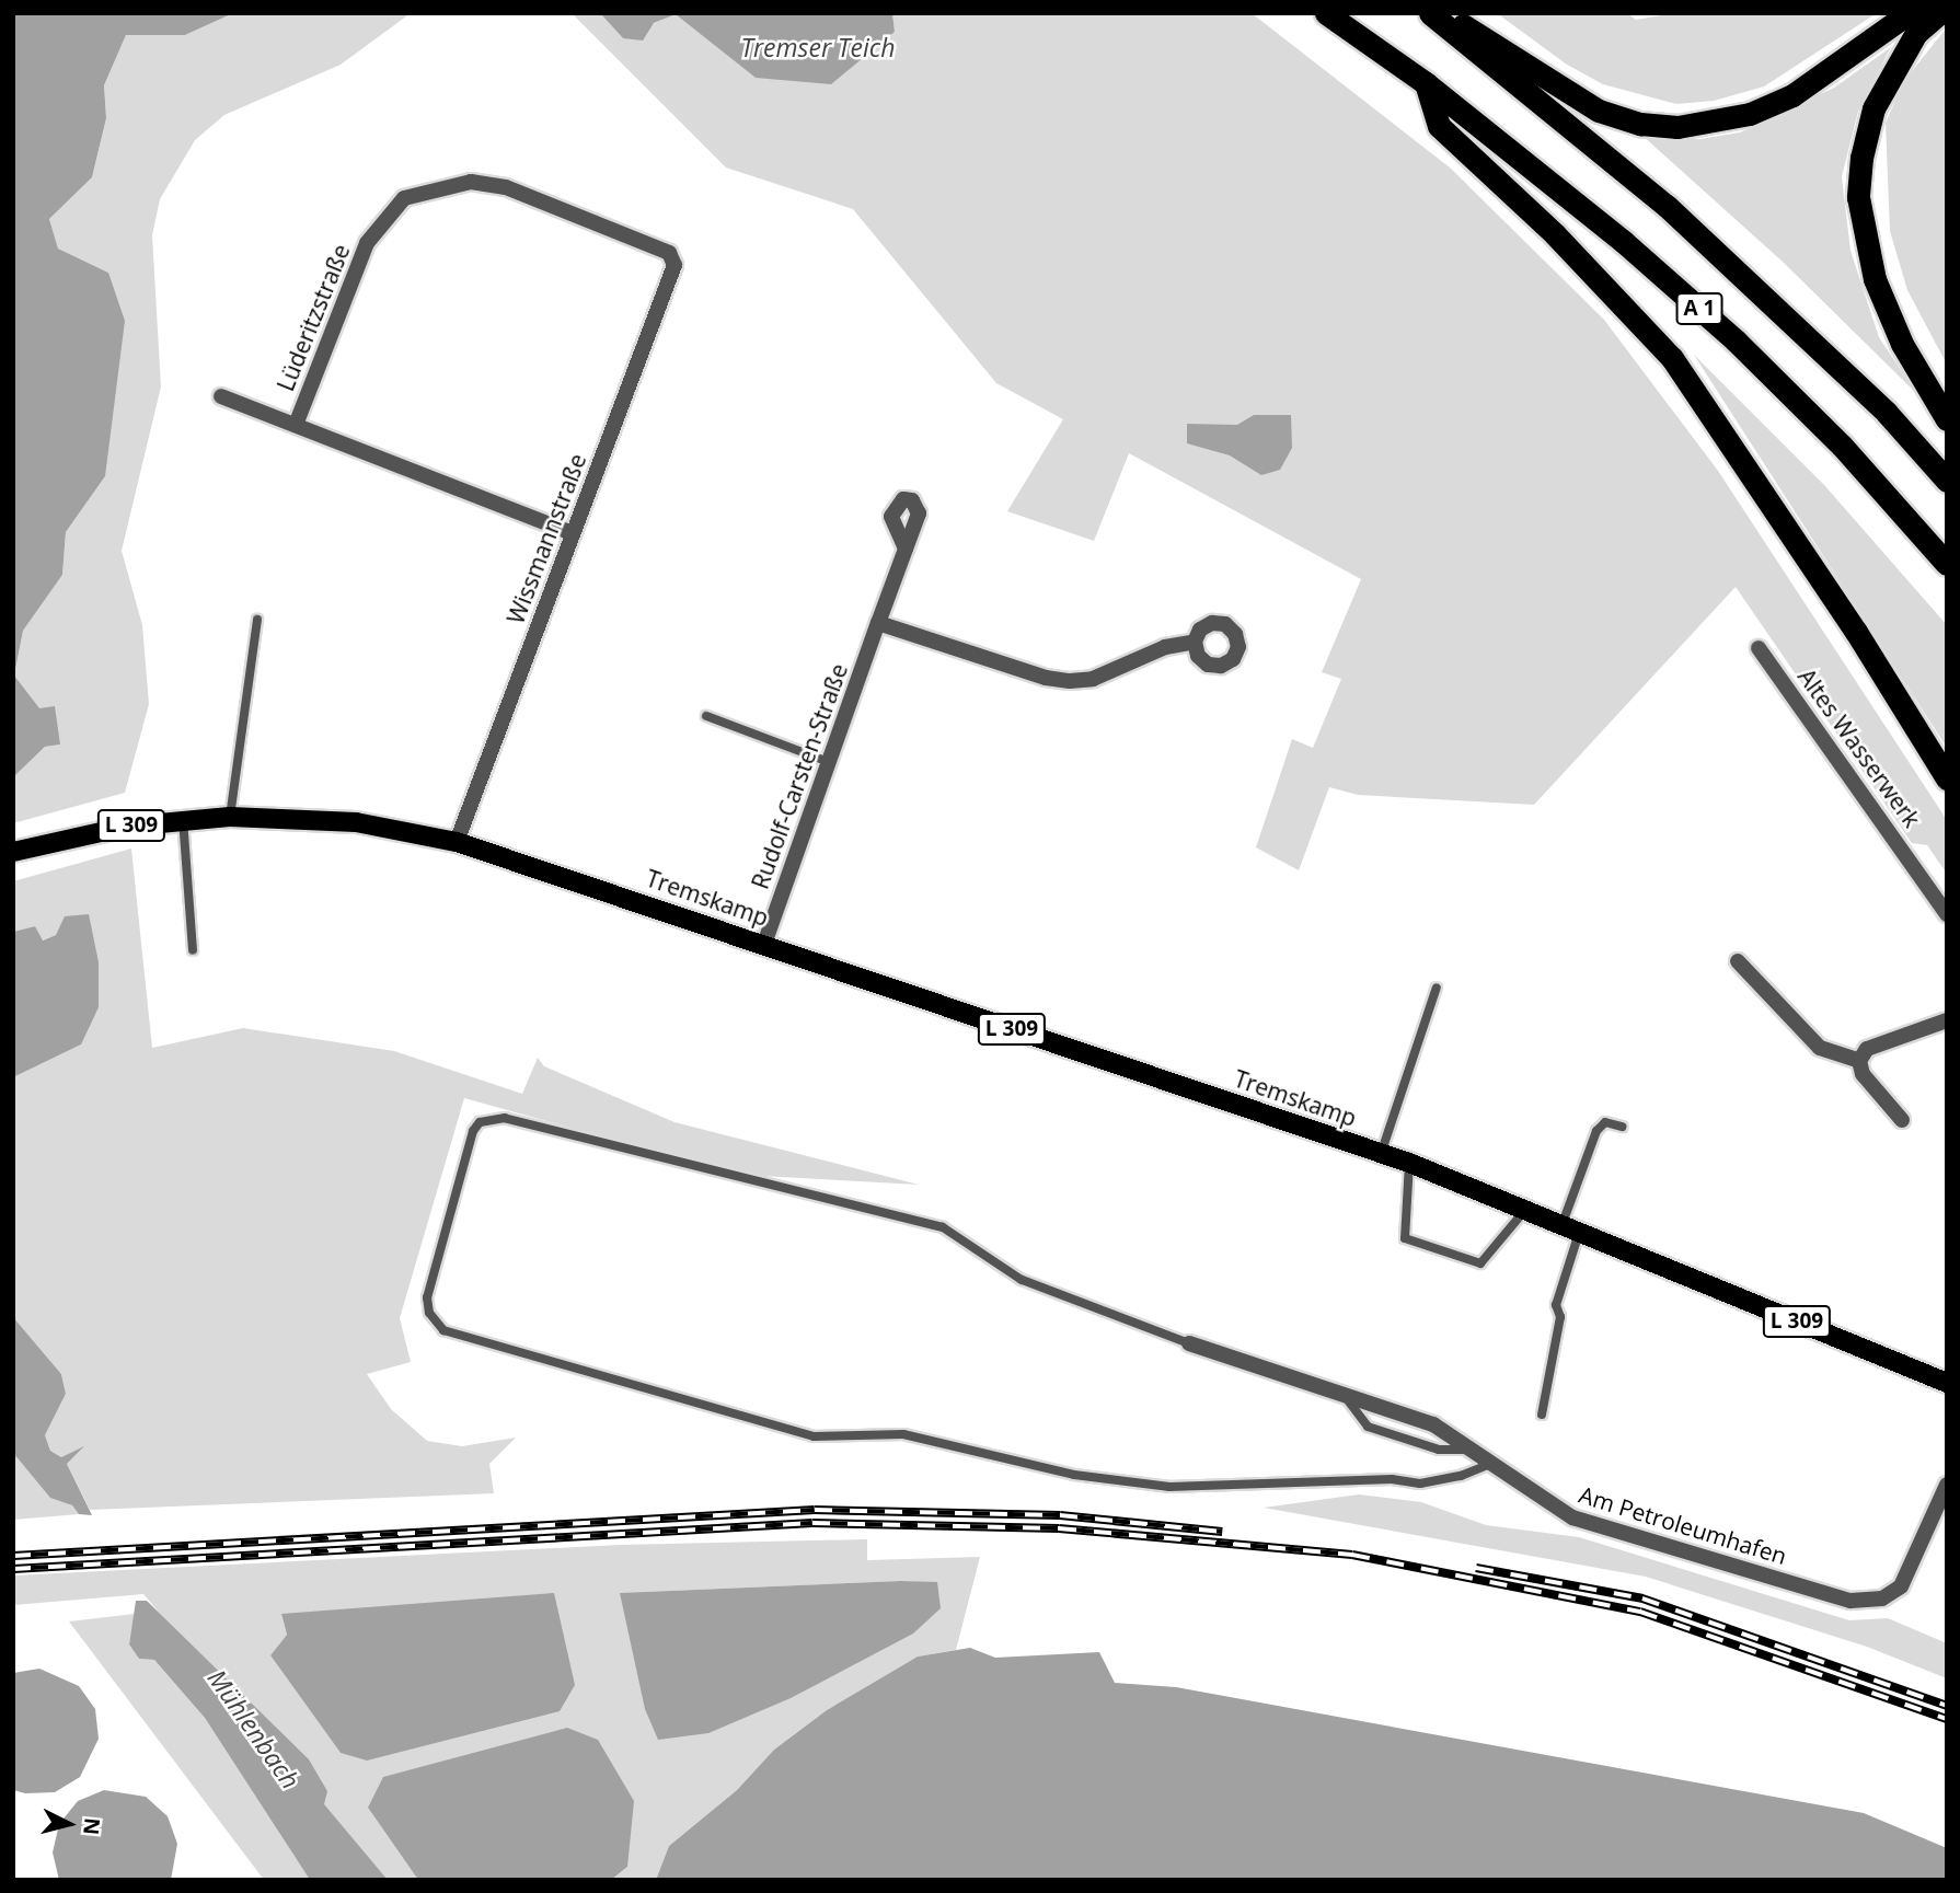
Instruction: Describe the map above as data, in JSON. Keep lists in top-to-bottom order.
{
  "streets": {
    "highway": ["A 1"],
    "main road": ["L 309", "Tremskamp"],
    "street": [
      "Lüderitzstraße",
      "Wissmannstraße",
      "Altes Wasserwerk",
      "Rudolf-Carsten-Straße",
      "Am Petroleumhafen"
    ]
  },
  "crossings": [
    ["Lüderitzstraße", "Wissmannstraße"],
    ["Wissmannstraße", "L 309"],
    ["Wissmannstraße", "Tremskamp"],
    ["Rudolf-Carsten-Straße", "Tremskamp"],
    ["L 309", "Tremskamp"]
  ],
  "water": ["Tremser Teich", "Mühlenbach"],
  "north": "right"
}
